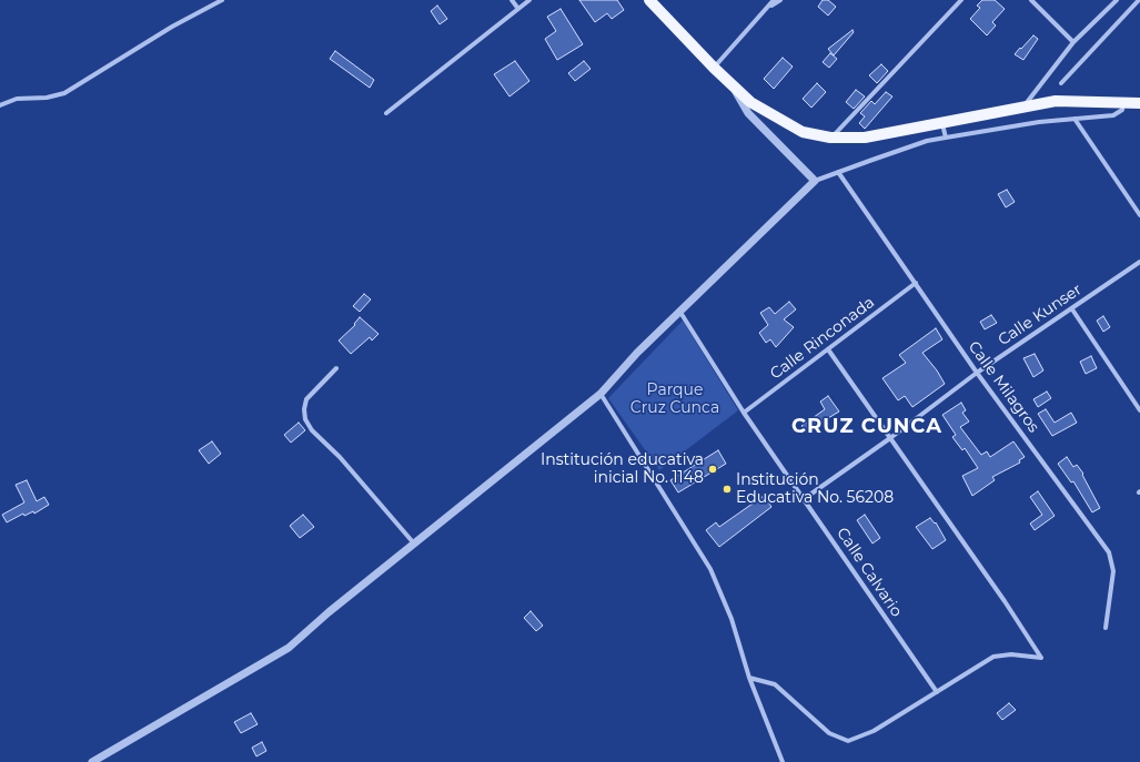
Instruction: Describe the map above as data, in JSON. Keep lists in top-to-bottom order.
{
  "streets": {
    "street": [
      "Calle Kunser",
      "Calle Rinconada",
      "Calle Milagros",
      "Calle Calvario"
    ]
  },
  "crossings": [
    ["Calle Kunser", "Calle Milagros"],
    ["Calle Kunser", "Calle Calvario"],
    ["Calle Rinconada", "Calle Milagros"],
    ["Calle Rinconada", "Calle Calvario"]
  ],
  "districts": ["CRUZ CUNCA"],
  "parks": ["Parque Cruz Cunca"],
  "places": ["Institución educativa inicial No. 1148", "Institución Educativa No. 56208"]
}
